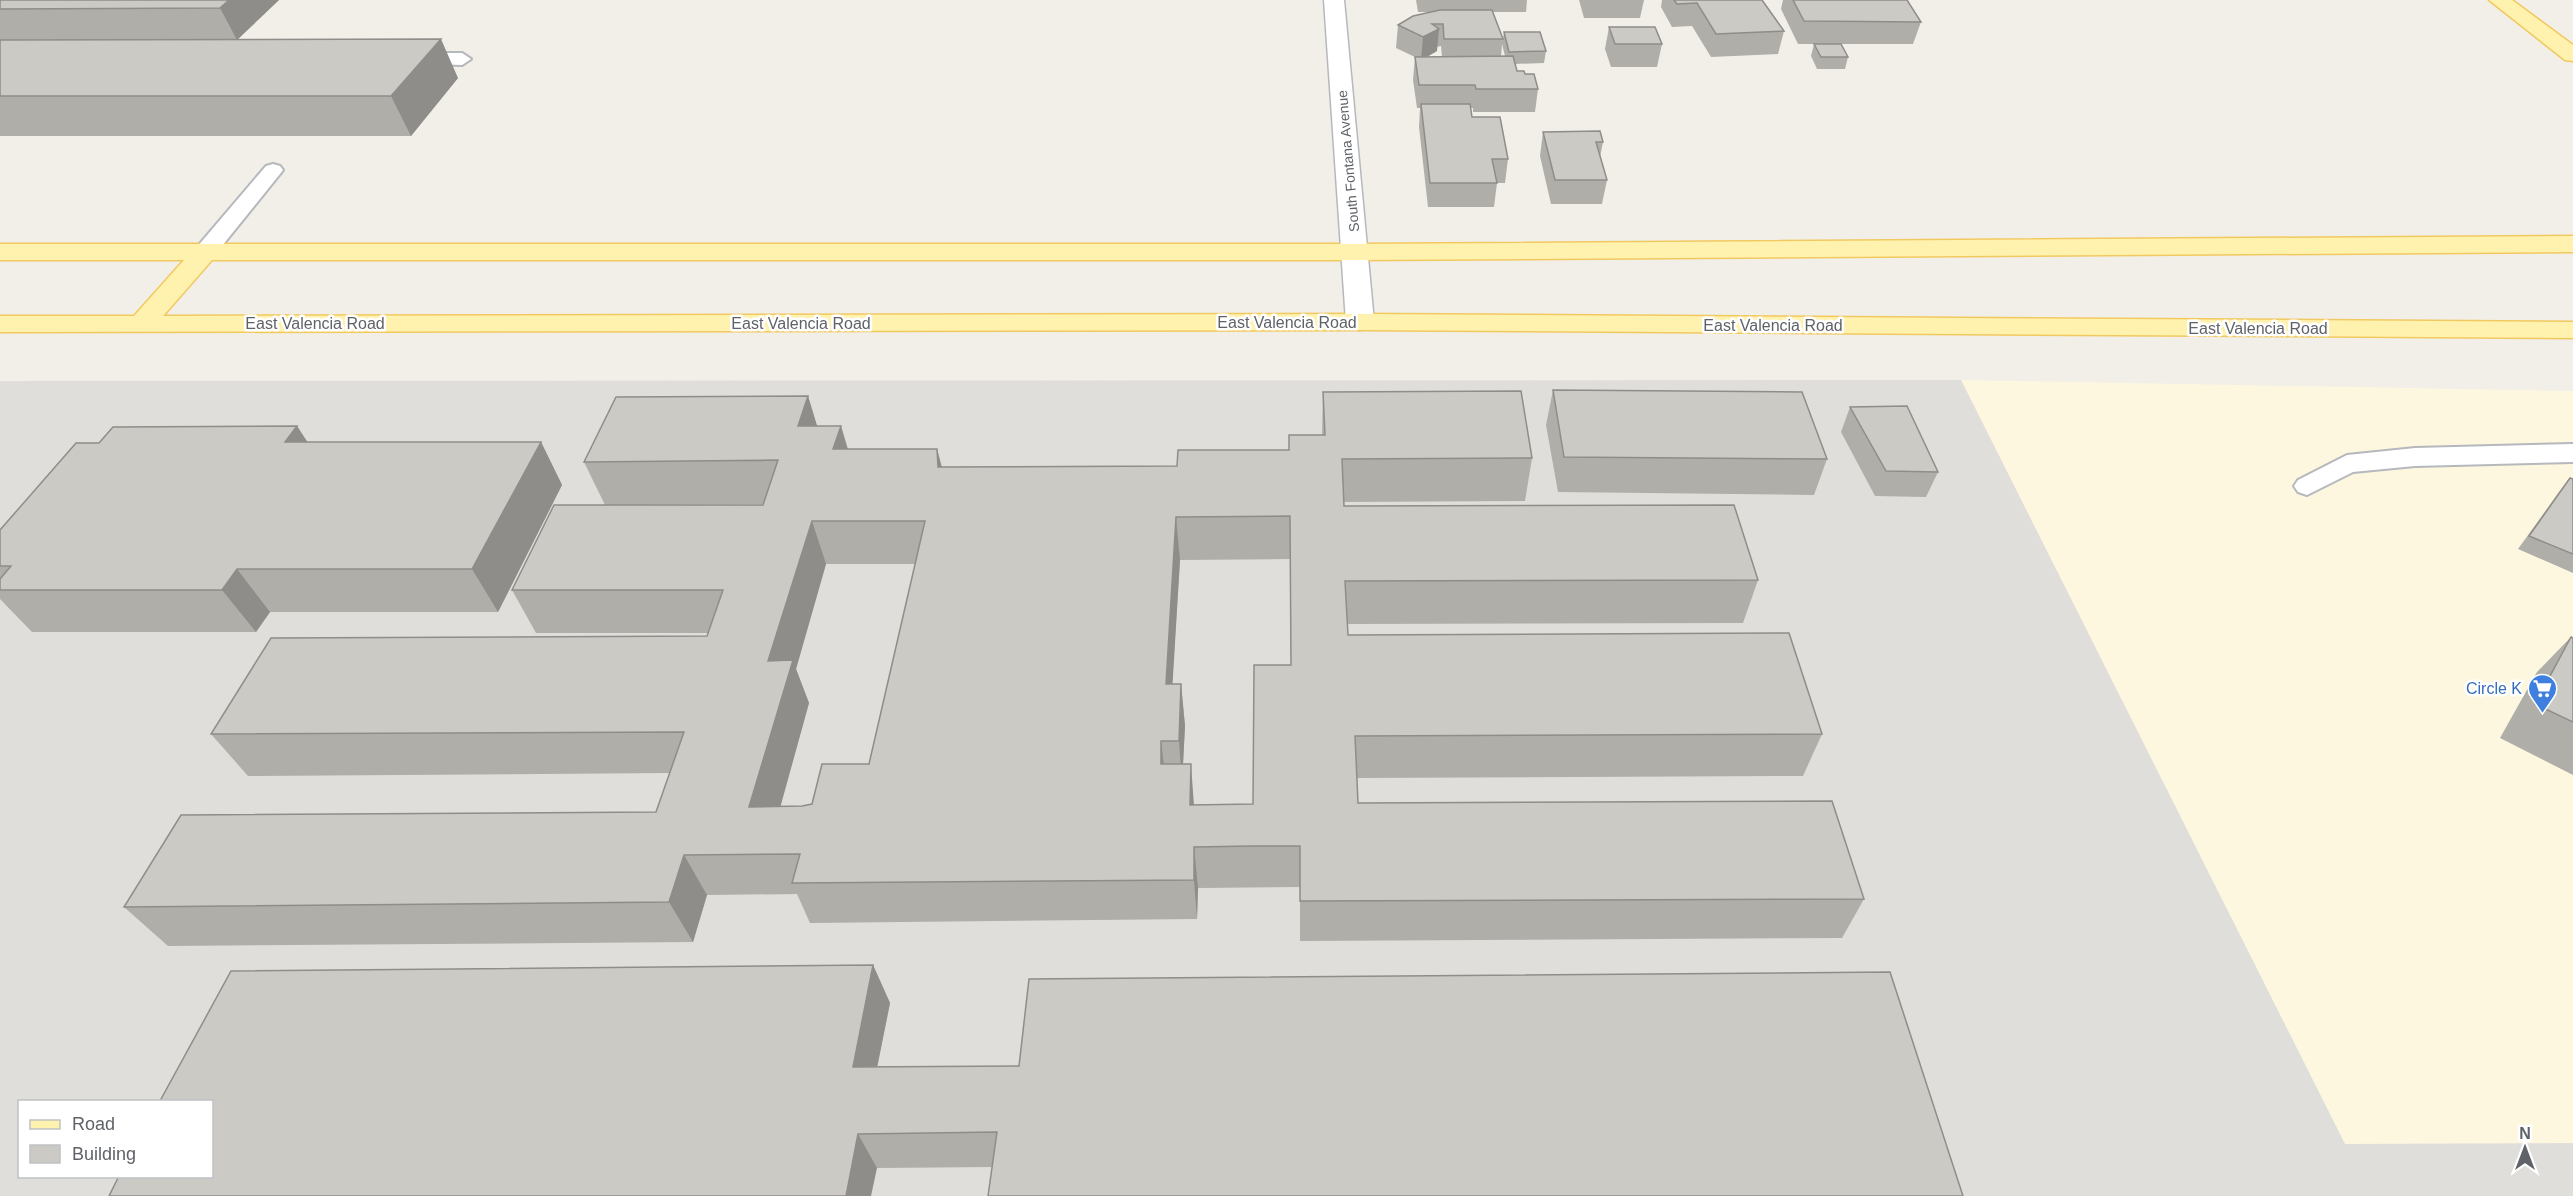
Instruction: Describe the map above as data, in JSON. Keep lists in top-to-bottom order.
{
  "streets": {
    "main road": ["East Valencia Road"],
    "street": ["South Fontana Avenue"]
  },
  "crossings": [
    ["South Fontana Avenue", "East Valencia Road"]
  ],
  "places": {
    "supermarket": ["Circle K"]
  },
  "legend": ["Road", "Building"],
  "north": "top"
}
